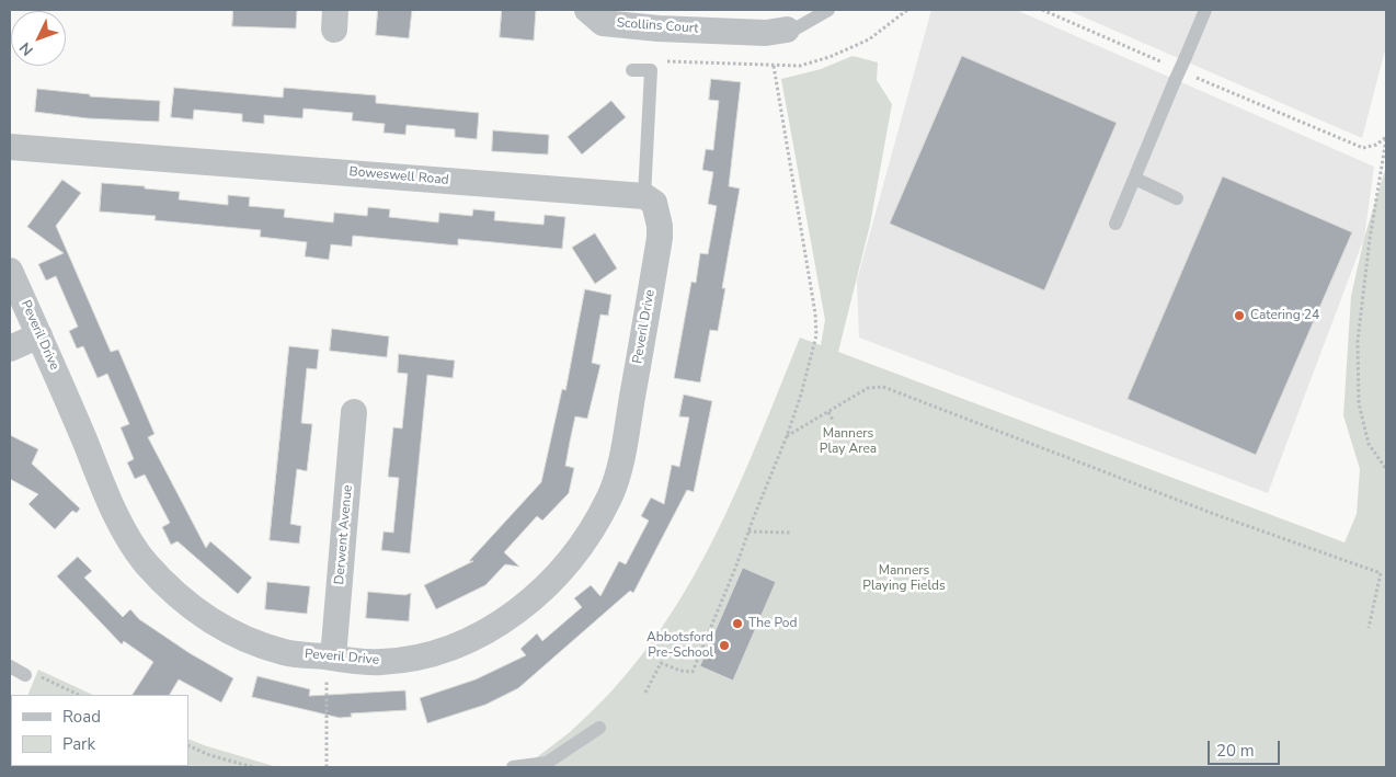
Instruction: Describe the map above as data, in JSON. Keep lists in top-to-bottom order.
{
  "streets": {
    "street": [
      "Scollins Court",
      "Boweswell Road",
      "Peveril Drive",
      "Derwent Avenue"
    ]
  },
  "crossings": [
    ["Boweswell Road", "Peveril Drive"],
    ["Peveril Drive", "Derwent Avenue"]
  ],
  "parks": ["Manners Play Area", "Manners Playing Fields"],
  "places": ["Catering 24", "The Pod", "Abbotsford Pre-School"],
  "legend": ["Road", "Park"],
  "scale_bar": "20 m",
  "north": "bottom left"
}
